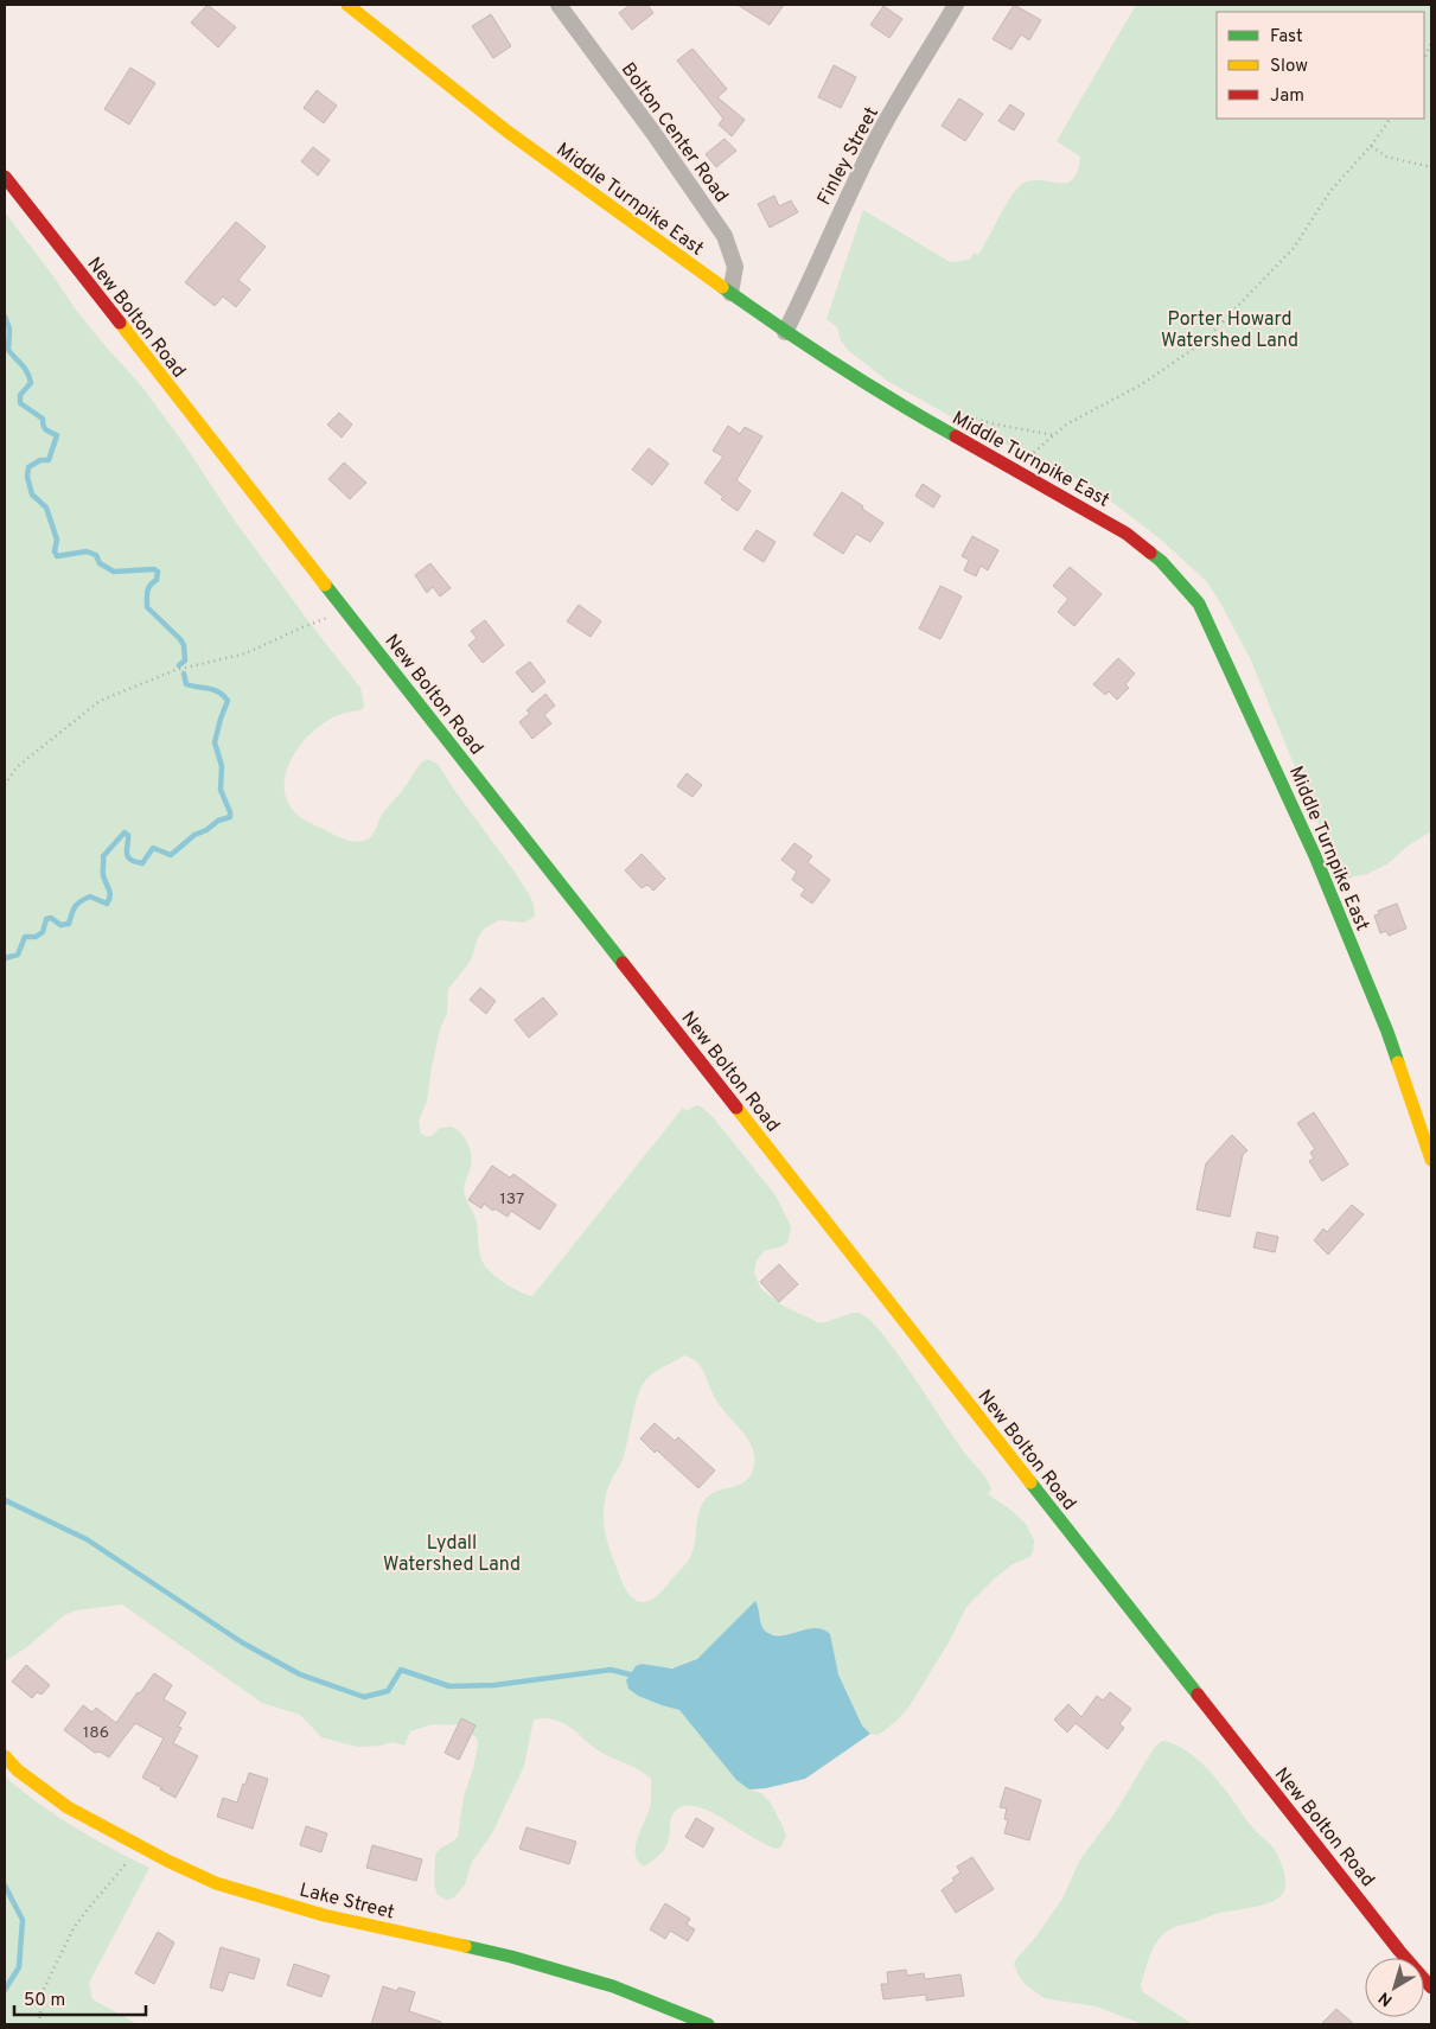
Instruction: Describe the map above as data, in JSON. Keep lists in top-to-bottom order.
{
  "streets": {
    "street": [
      "Bolton Center Road",
      "Finley Street",
      "Middle Turnpike East",
      "New Bolton Road",
      "Lake Street"
    ]
  },
  "crossings": [
    ["Bolton Center Road", "Middle Turnpike East"],
    ["Finley Street", "Middle Turnpike East"]
  ],
  "parks": ["Porter Howard Watershed Land", "Lydall Watershed Land"],
  "house_numbers": ["137", "186"],
  "legend": ["Fast", "Slow", "Jam"],
  "scale_bar": "50 m",
  "north": "bottom left"
}
